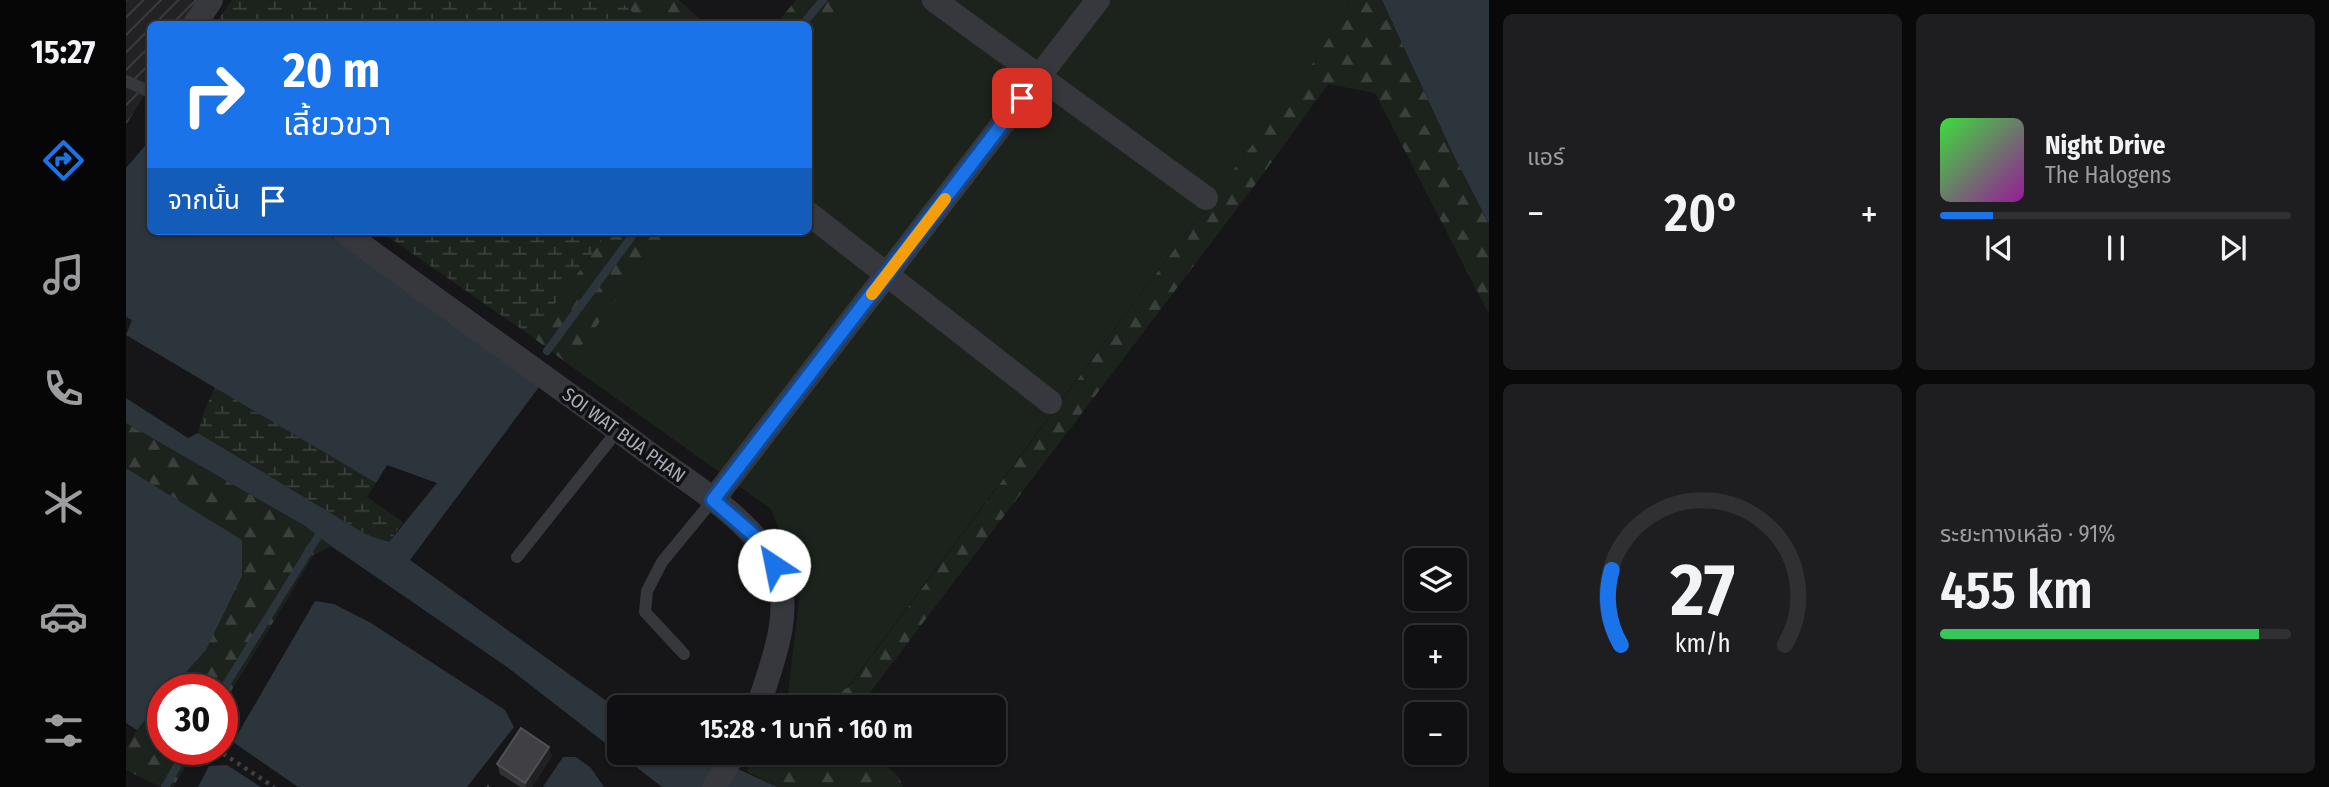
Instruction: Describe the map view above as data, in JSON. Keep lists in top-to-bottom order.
{
  "streets": {
    "street": ["SOI WAT BUA PHAN"]
  },
  "page": {
    "tabs": "15:27",
    "tile": [
      "แอร์",
      ["ระยะทางเหลือ · 91%", "455 km"]
    ],
    "turn": ["20 m", "เลี้ยวขวา"],
    "song": ["Night Drive", "The Halogens"],
    "then": "จากนั้น",
    "heat": ["−", "20°", "+"],
    "map_buttons": ["+", "−"],
    "limit": "30",
    "trip": "15:28 · 1 นาที · 160 m",
    "gauge": ["27", "km/h"]
  }
}
